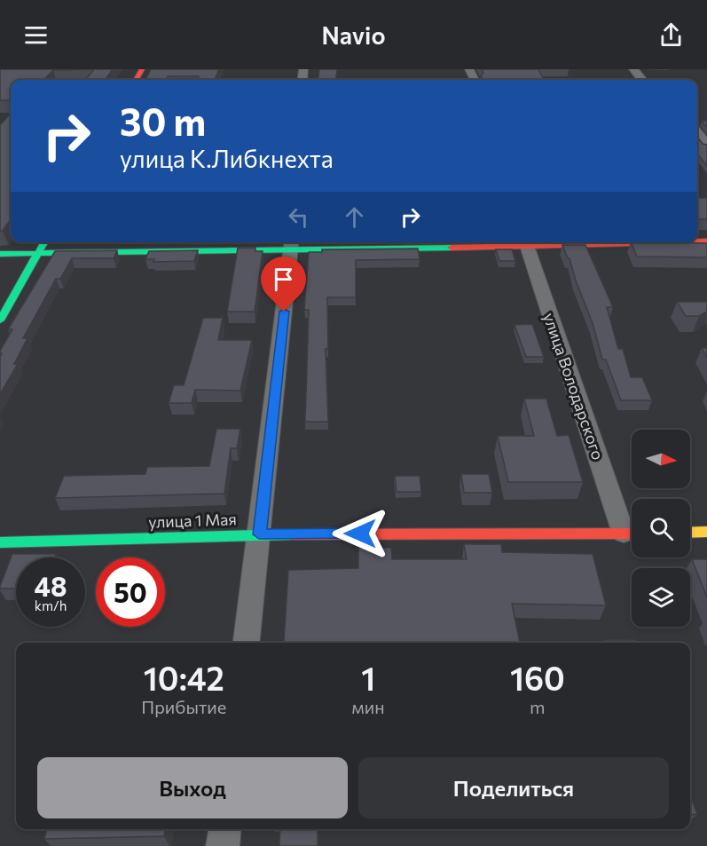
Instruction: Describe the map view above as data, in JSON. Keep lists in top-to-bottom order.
{
  "streets": {
    "street": ["улица Володарского", "улица 1 Мая"]
  },
  "north": "right",
  "page": {
    "header": "Navio",
    "turn": ["30 m", "улица К.Либкнехта"],
    "speed": "48 km/h",
    "limit": "50",
    "eta": [
      "10:42",
      "Прибытие",
      "1",
      "мин",
      "160",
      "m"
    ],
    "buttons": ["Выход", "Поделиться"]
  }
}
